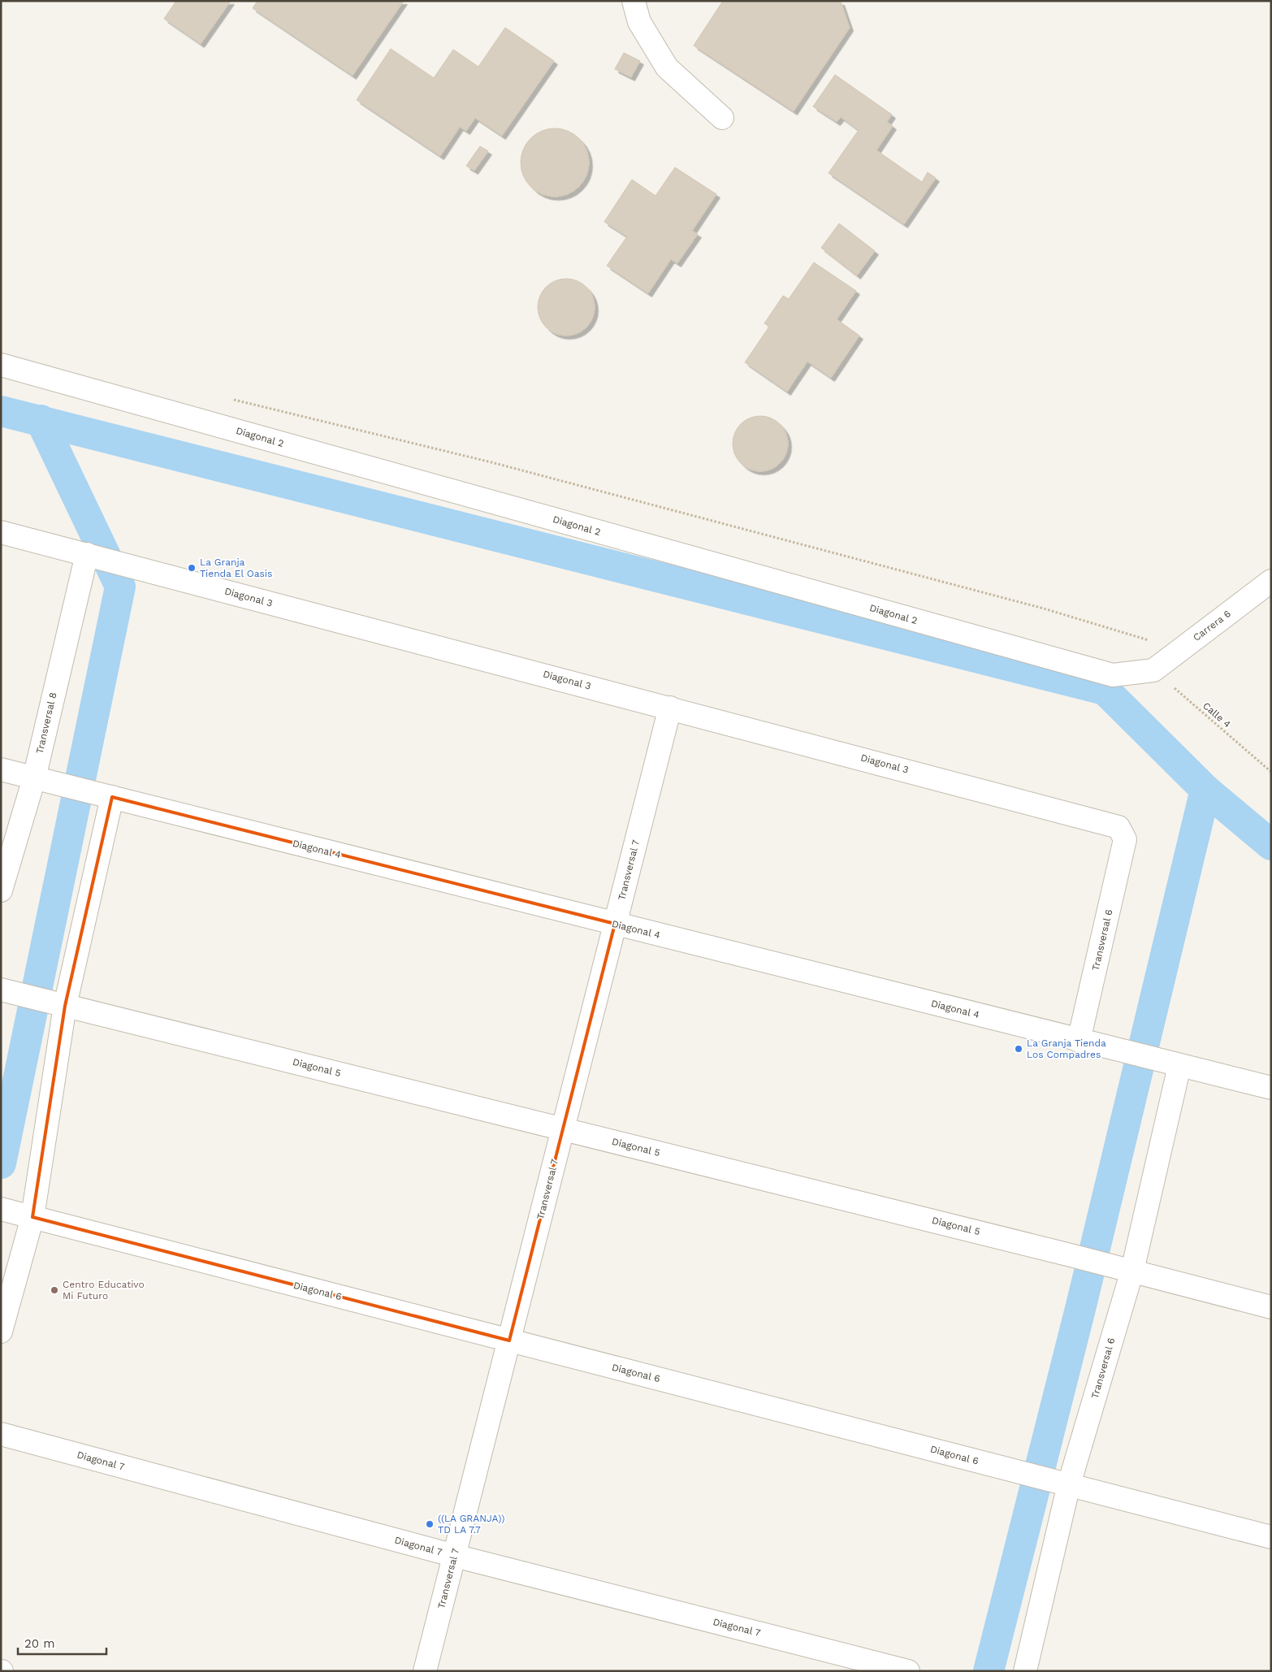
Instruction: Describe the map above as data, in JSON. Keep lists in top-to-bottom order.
{
  "streets": {
    "street": [
      "Diagonal 2",
      "Diagonal 3",
      "Carrera 6",
      "Transversal 8",
      "Diagonal 4",
      "Transversal 7",
      "Transversal 6",
      "Diagonal 5",
      "Diagonal 6",
      "Diagonal 7"
    ],
    "path": ["Calle 4"]
  },
  "crossings": [
    ["Diagonal 2", "Carrera 6"],
    ["Diagonal 2", "Calle 4"],
    ["Diagonal 3", "Transversal 8"],
    ["Diagonal 3", "Transversal 7"],
    ["Diagonal 3", "Transversal 6"],
    ["Carrera 6", "Calle 4"],
    ["Transversal 8", "Diagonal 4"],
    ["Diagonal 4", "Transversal 7"],
    ["Diagonal 4", "Transversal 6"],
    ["Transversal 7", "Diagonal 5"],
    ["Transversal 7", "Diagonal 6"],
    ["Transversal 7", "Diagonal 7"],
    ["Transversal 6", "Diagonal 5"],
    ["Transversal 6", "Diagonal 6"]
  ],
  "places": [
    "La Granja Tienda El Oasis",
    "La Granja Tienda Los Compadres",
    "Centro Educativo Mi Futuro",
    "((LA GRANJA)) TD LA 7.7"
  ],
  "scale_bar": "20 m"
}
